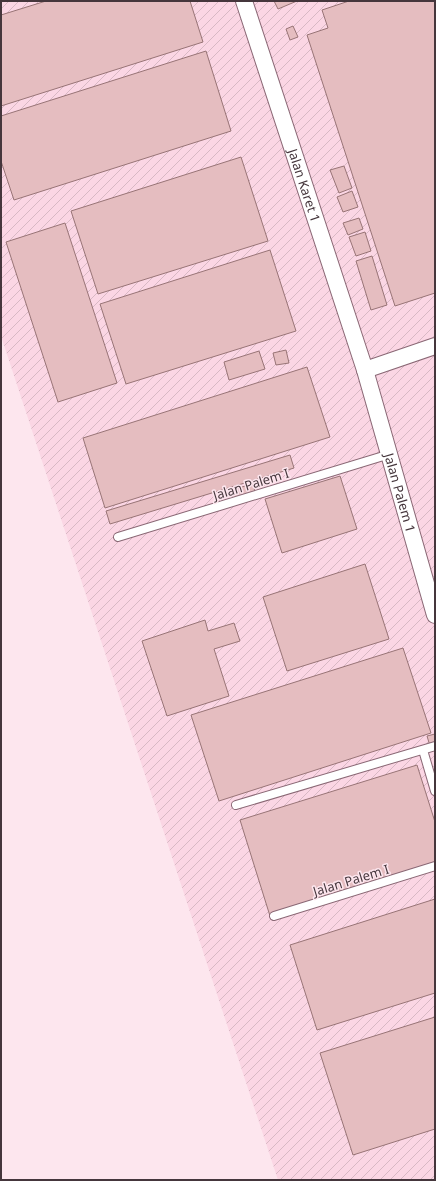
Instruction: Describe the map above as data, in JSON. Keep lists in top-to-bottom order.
{
  "streets": {
    "street": ["Jalan Karet 1", "Jalan Palem 1"],
    "lane": ["Jalan Palem I"]
  },
  "crossings": [
    ["Jalan Karet 1", "Jalan Palem 1"],
    ["Jalan Palem I", "Jalan Palem 1"]
  ]
}
